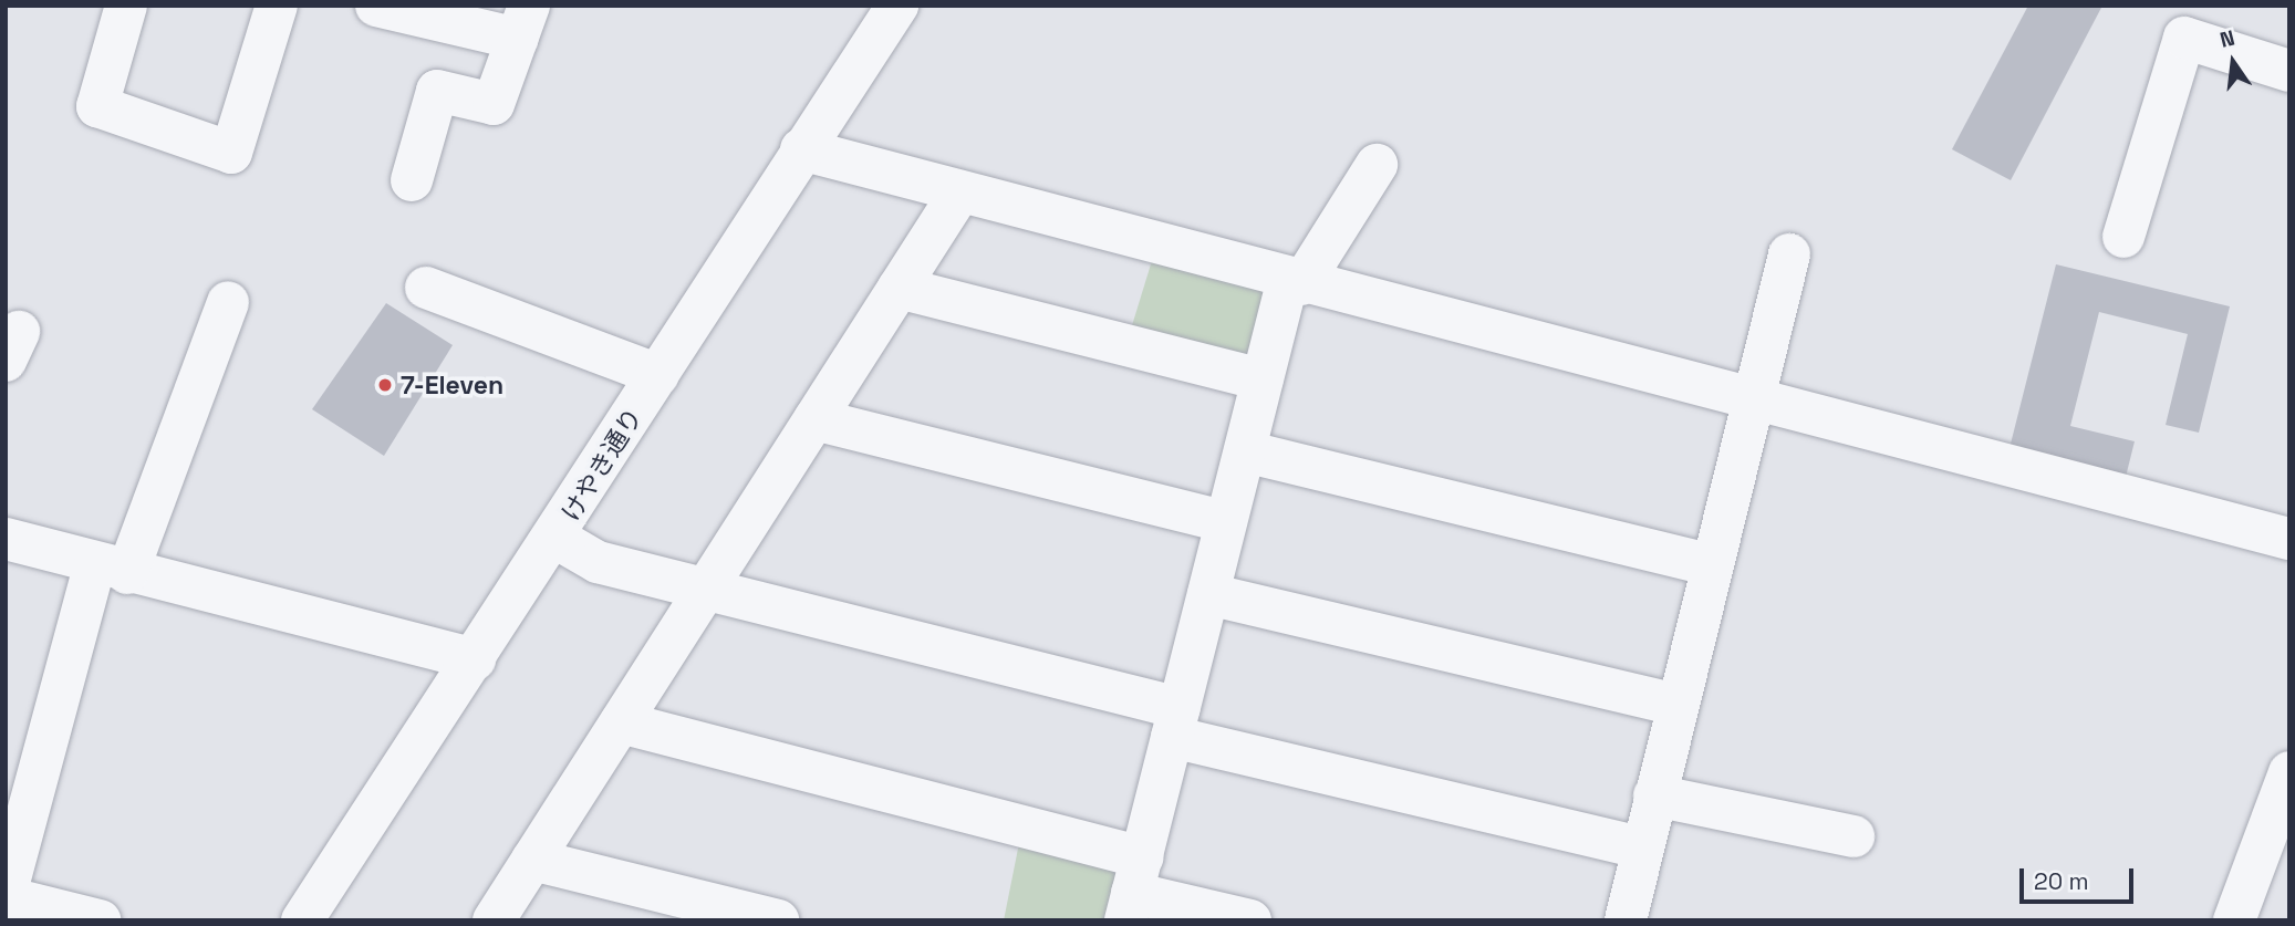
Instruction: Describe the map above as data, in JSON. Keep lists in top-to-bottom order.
{
  "streets": {
    "street": ["けやき通り"]
  },
  "places": ["7-Eleven"],
  "scale_bar": "20 m",
  "north": "top"
}
